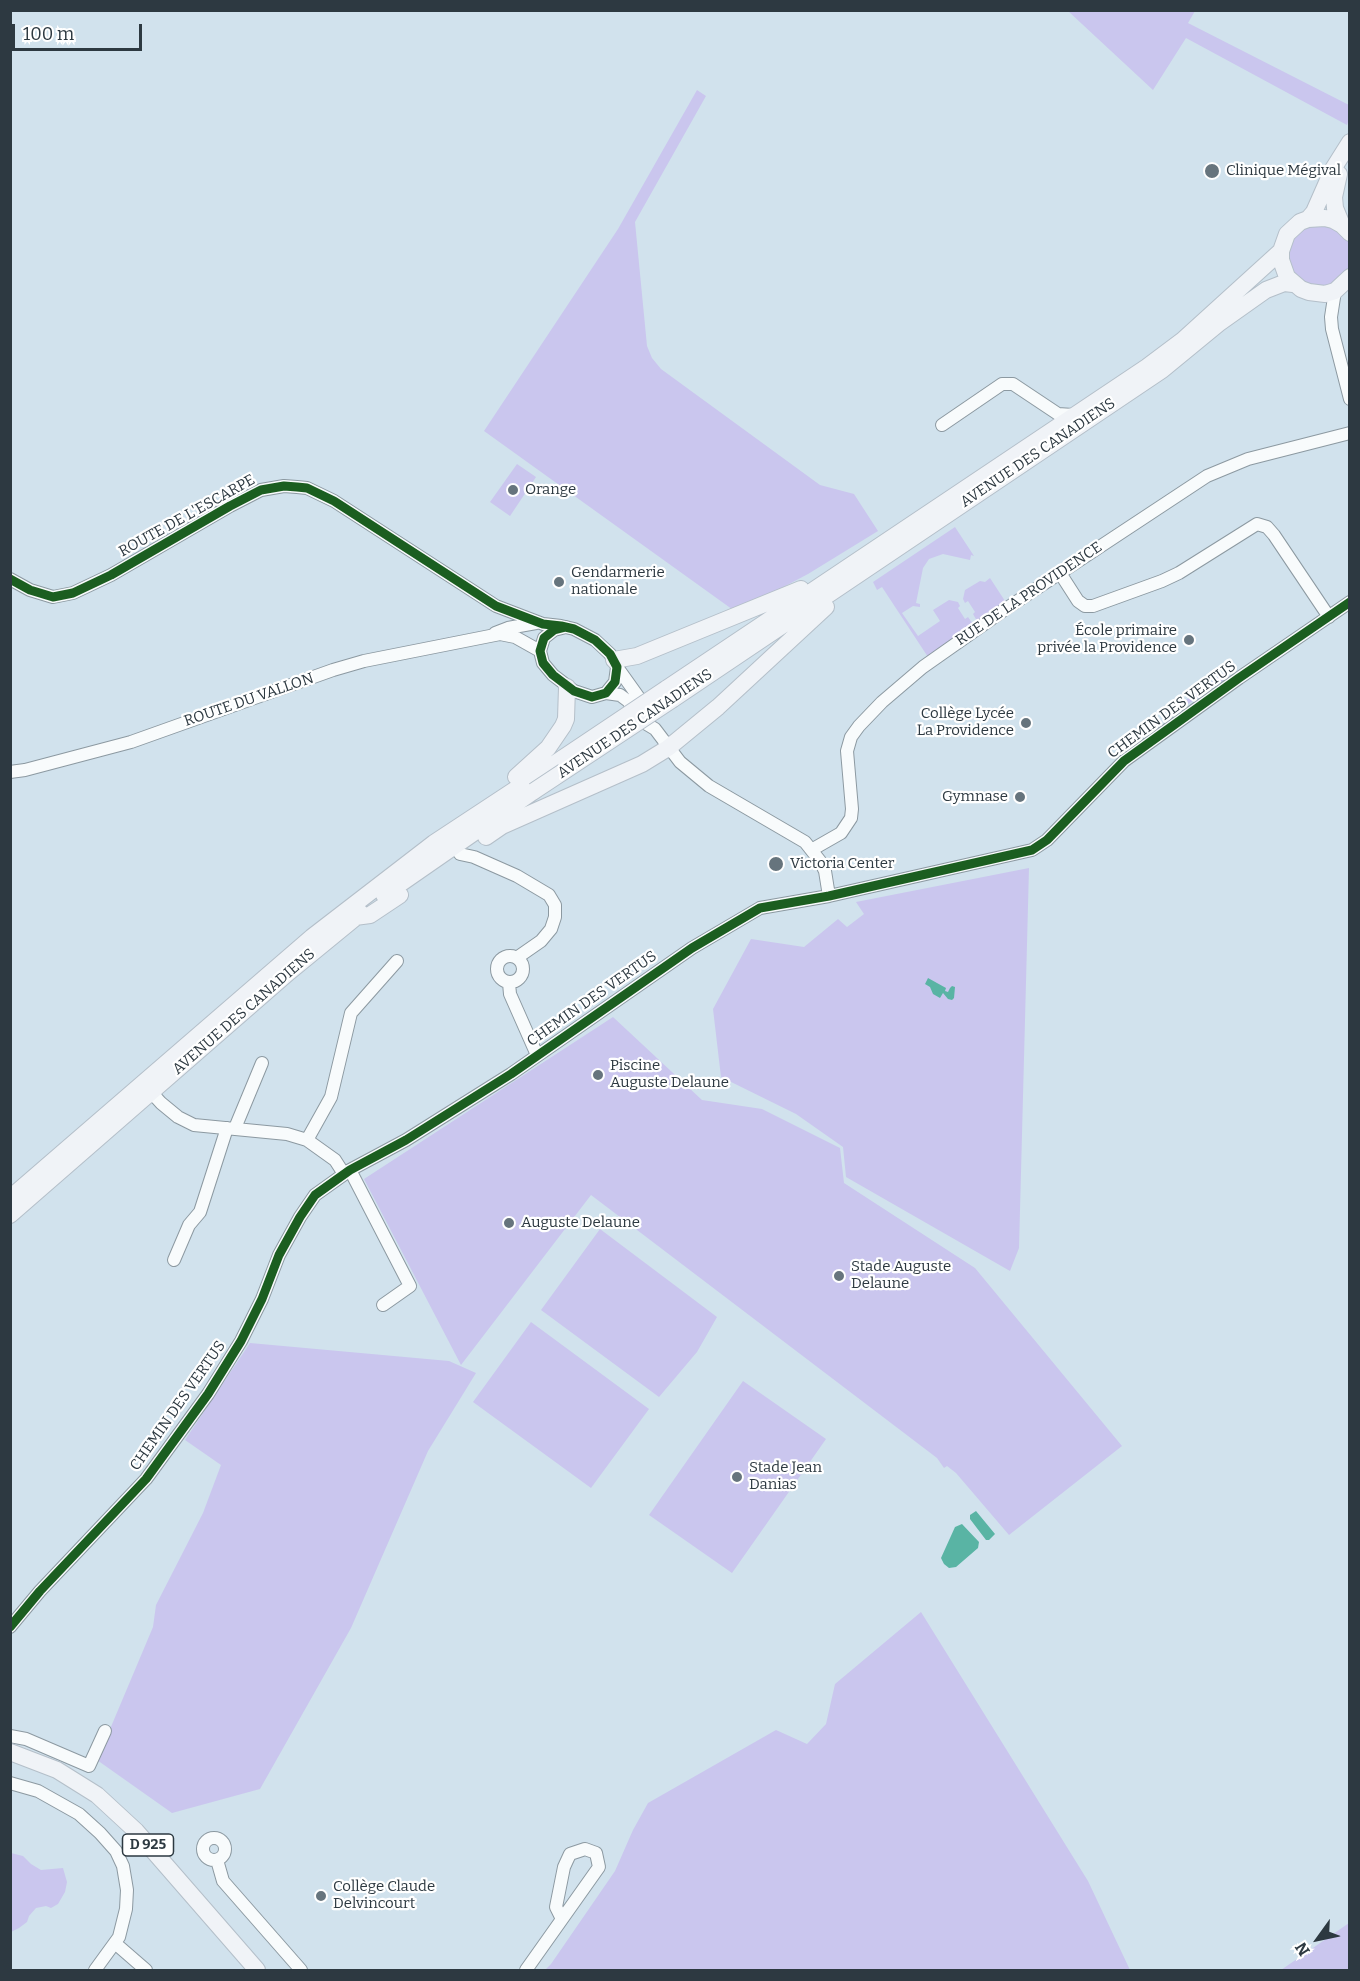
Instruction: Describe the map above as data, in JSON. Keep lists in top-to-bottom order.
{
  "streets": {
    "main road": ["AVENUE DES CANADIENS", "D 925"],
    "street": [
      "ROUTE DE L'ESCARPE",
      "RUE DE LA PROVIDENCE",
      "ROUTE DU VALLON",
      "CHEMIN DES VERTUS"
    ]
  },
  "crossings": [
    ["ROUTE DE L'ESCARPE", "ROUTE DU VALLON"]
  ],
  "places": [
    "Clinique Mégival",
    "Orange",
    "Gendarmerie nationale",
    "École primaire privée la Providence",
    "Collège Lycée La Providence",
    "Gymnase",
    "Victoria Center",
    "Piscine Auguste Delaune",
    "Auguste Delaune",
    "Stade Auguste Delaune",
    "Stade Jean Danias",
    "Collège Claude Delvincourt"
  ],
  "scale_bar": "100 m",
  "north": "bottom left"
}
